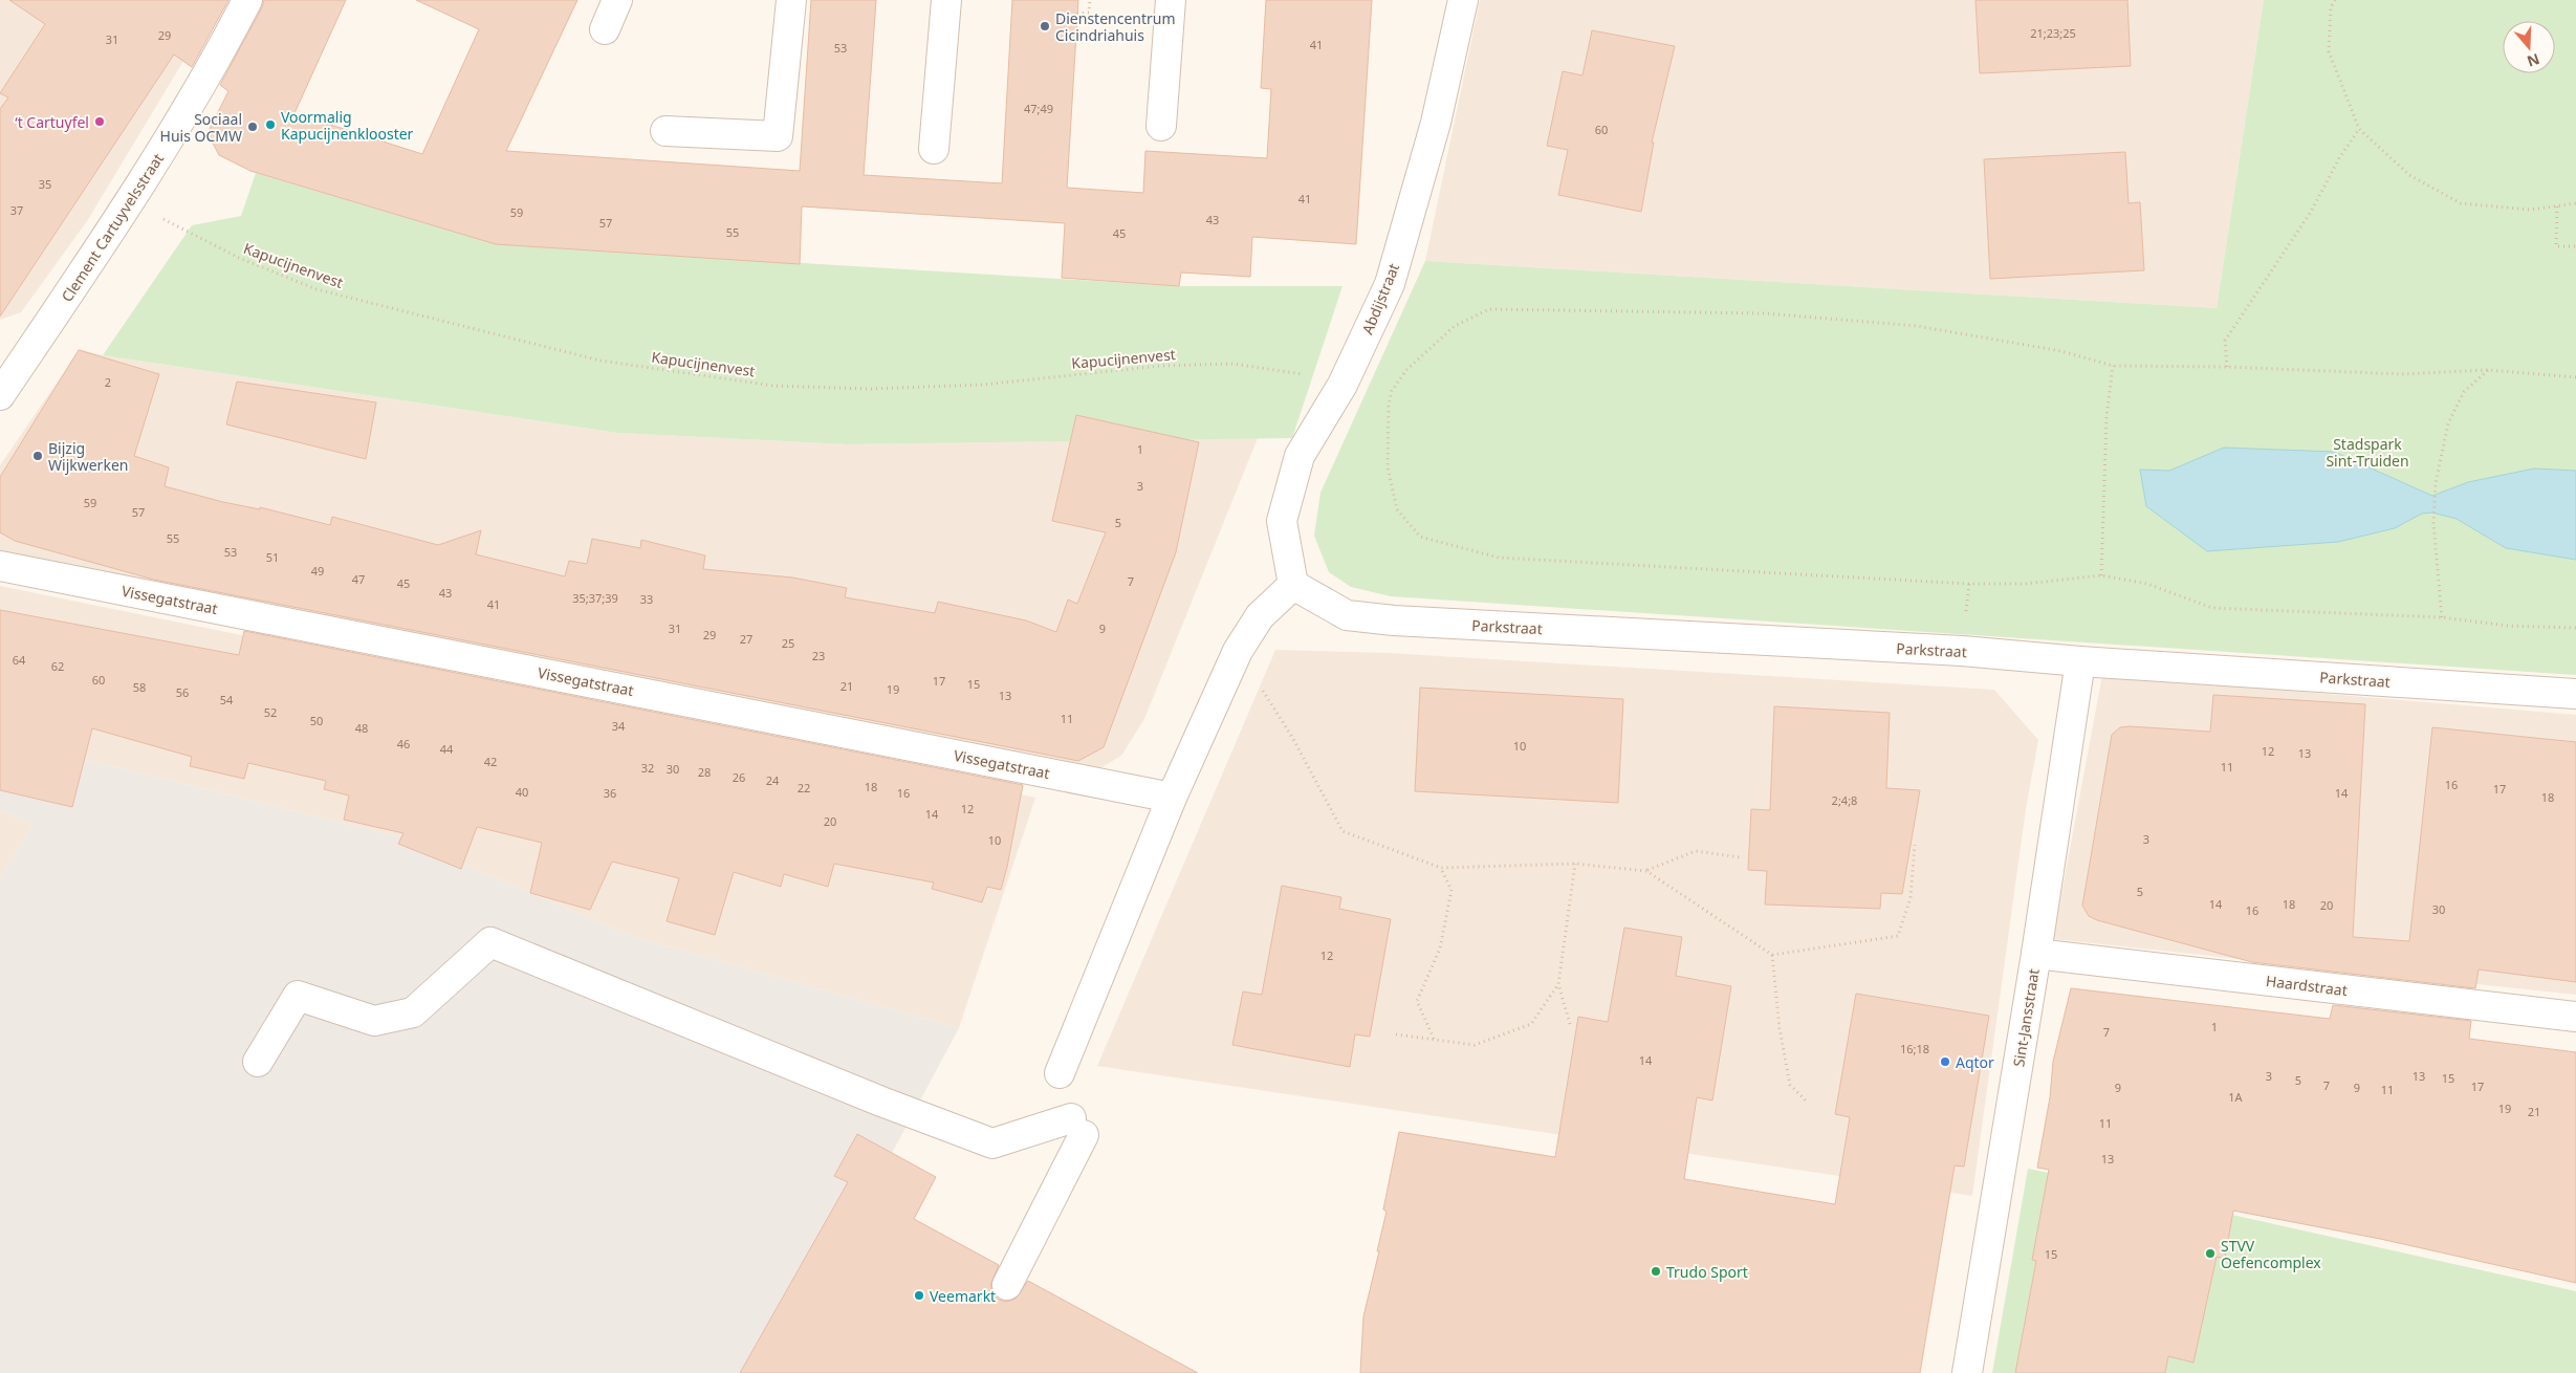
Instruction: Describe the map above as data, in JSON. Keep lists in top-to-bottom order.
{
  "streets": {
    "street": [
      "Clement Cartuyvelsstraat",
      "Abdijstraat",
      "Vissegatstraat",
      "Parkstraat",
      "Haardstraat",
      "Sint-Jansstraat"
    ],
    "path": ["Kapucijnenvest"]
  },
  "crossings": [
    ["Clement Cartuyvelsstraat", "Kapucijnenvest"],
    ["Abdijstraat", "Parkstraat"],
    ["Parkstraat", "Sint-Jansstraat"],
    ["Haardstraat", "Sint-Jansstraat"]
  ],
  "parks": ["Stadspark Sint-Truiden"],
  "places": [
    "Dienstencentrum Cicindriahuis",
    "‘t Cartuyfel",
    "Voormalig Kapucijnenklooster",
    "Sociaal Huis OCMW",
    "Bijzig Wijkwerken",
    "Aqtor",
    "STVV Oefencomplex",
    "Trudo Sport",
    "Veemarkt"
  ],
  "house_numbers": [
    "21;23;25",
    "29",
    "31",
    "41",
    "53",
    "47;49",
    "60",
    "35",
    "41",
    "37",
    "59",
    "43",
    "57",
    "55",
    "45",
    "2",
    "1",
    "3",
    "59",
    "57",
    "5",
    "55",
    "53",
    "51",
    "49",
    "47",
    "7",
    "45",
    "43",
    "35;37;39",
    "33",
    "41",
    "31",
    "9",
    "29",
    "27",
    "25",
    "23",
    "64",
    "62",
    "60",
    "17",
    "15",
    "21",
    "58",
    "19",
    "56",
    "13",
    "54",
    "52",
    "11",
    "50",
    "34",
    "48",
    "46",
    "10",
    "44",
    "12",
    "13",
    "42",
    "11",
    "32",
    "30",
    "28",
    "26",
    "24",
    "16",
    "18",
    "22",
    "17",
    "40",
    "36",
    "16",
    "14",
    "18",
    "2;4;8",
    "12",
    "14",
    "20",
    "3",
    "10",
    "5",
    "14",
    "18",
    "20",
    "30",
    "16",
    "12",
    "1",
    "7",
    "16;18",
    "14",
    "3",
    "13",
    "15",
    "5",
    "7",
    "17",
    "9",
    "9",
    "11",
    "1A",
    "19",
    "21",
    "11",
    "13",
    "15"
  ],
  "north": "bottom"
}
